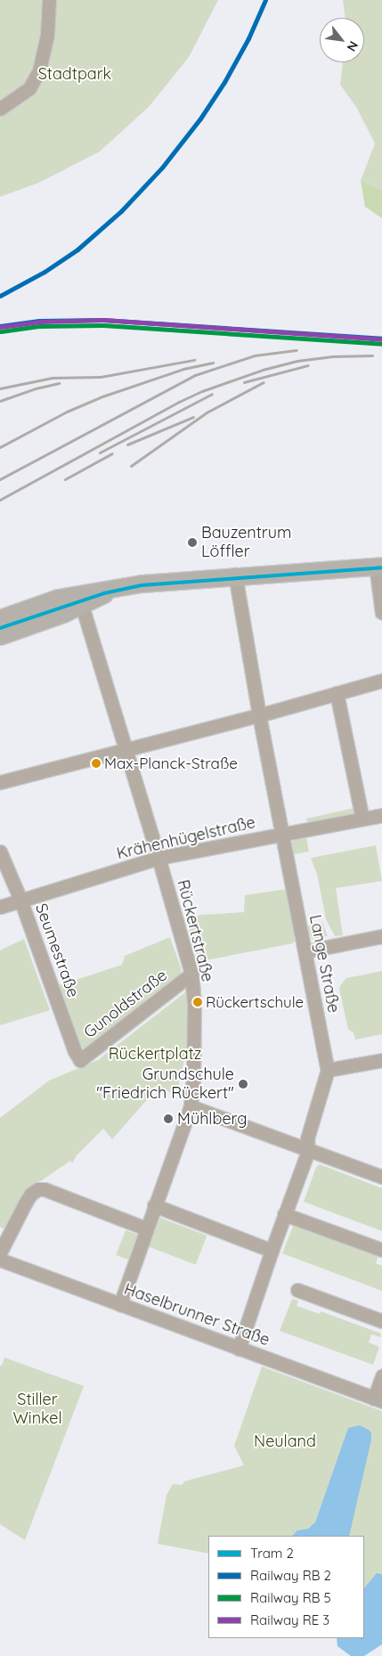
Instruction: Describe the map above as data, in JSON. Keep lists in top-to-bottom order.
{
  "streets": {
    "street": [
      "Krähenhügelstraße",
      "Rückertstraße",
      "Seumestraße",
      "Lange Straße",
      "Gunoldstraße",
      "Haselbrunner Straße"
    ]
  },
  "crossings": [
    ["Krähenhügelstraße", "Rückertstraße"],
    ["Krähenhügelstraße", "Seumestraße"],
    ["Krähenhügelstraße", "Lange Straße"],
    ["Rückertstraße", "Gunoldstraße"],
    ["Rückertstraße", "Haselbrunner Straße"],
    ["Seumestraße", "Gunoldstraße"],
    ["Lange Straße", "Haselbrunner Straße"]
  ],
  "parks": [
    "Stadtpark",
    "Rückertplatz",
    "Stiller Winkel",
    "Neuland"
  ],
  "places": [
    "Bauzentrum Löffler",
    "Max-Planck-Straße",
    "Rückertschule",
    "Grundschule \"Friedrich Rückert\"",
    "Mühlberg"
  ],
  "lines": ["tram line 2"],
  "legend": [
    "Tram 2",
    "Railway RB 2",
    "Railway RB 5",
    "Railway RE 3"
  ],
  "north": "bottom right"
}
